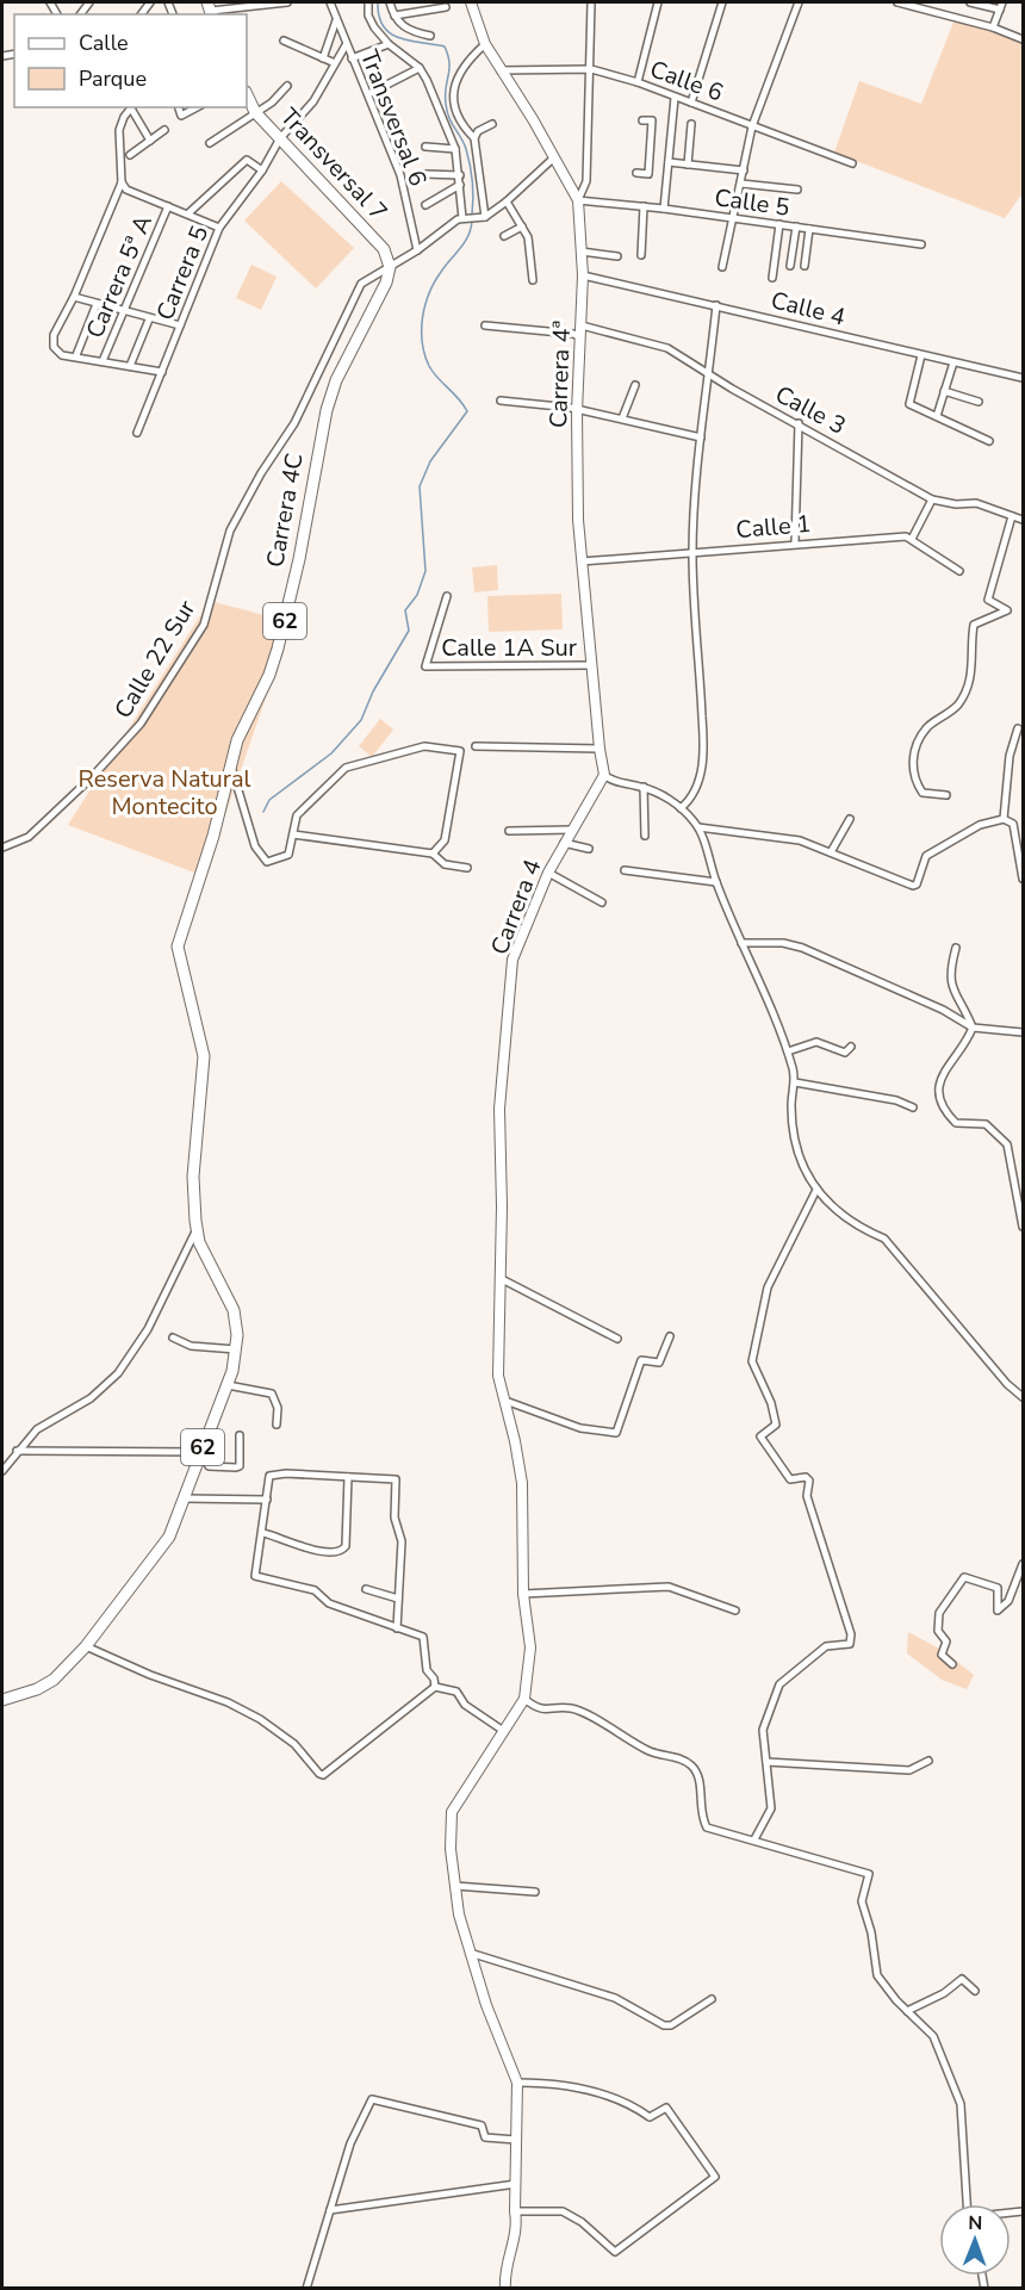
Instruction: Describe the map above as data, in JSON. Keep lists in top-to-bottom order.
{
  "streets": {
    "main road": ["Transversal 7", "Carrera 4C", "62"],
    "street": [
      "Calle 6",
      "Transversal 6",
      "Calle 5",
      "Carrera 5",
      "Carrera 5ª A",
      "Calle 4",
      "Carrera 4ª",
      "Calle 3",
      "Calle 1",
      "Calle 1A Sur",
      "Calle 22 Sur",
      "Carrera 4"
    ]
  },
  "crossings": [
    ["Calle 6", "Carrera 4ª"],
    ["Transversal 6", "Carrera 5"],
    ["Transversal 6", "Calle 22 Sur"],
    ["Transversal 7", "Carrera 5"],
    ["Transversal 7", "Carrera 4C"],
    ["Transversal 7", "Calle 22 Sur"],
    ["Calle 5", "Carrera 4ª"],
    ["Calle 4", "Carrera 4ª"],
    ["Carrera 4ª", "Calle 3"],
    ["Carrera 4ª", "Calle 1"],
    ["Carrera 4ª", "Calle 1A Sur"],
    ["Carrera 4ª", "Calle 22 Sur"],
    ["Carrera 4ª", "Carrera 4"],
    ["Carrera 4C", "62"],
    ["Carrera 4C", "Calle 22 Sur"]
  ],
  "parks": ["Reserva Natural Montecito"],
  "legend": ["Calle", "Parque"],
  "north": "top"
}
